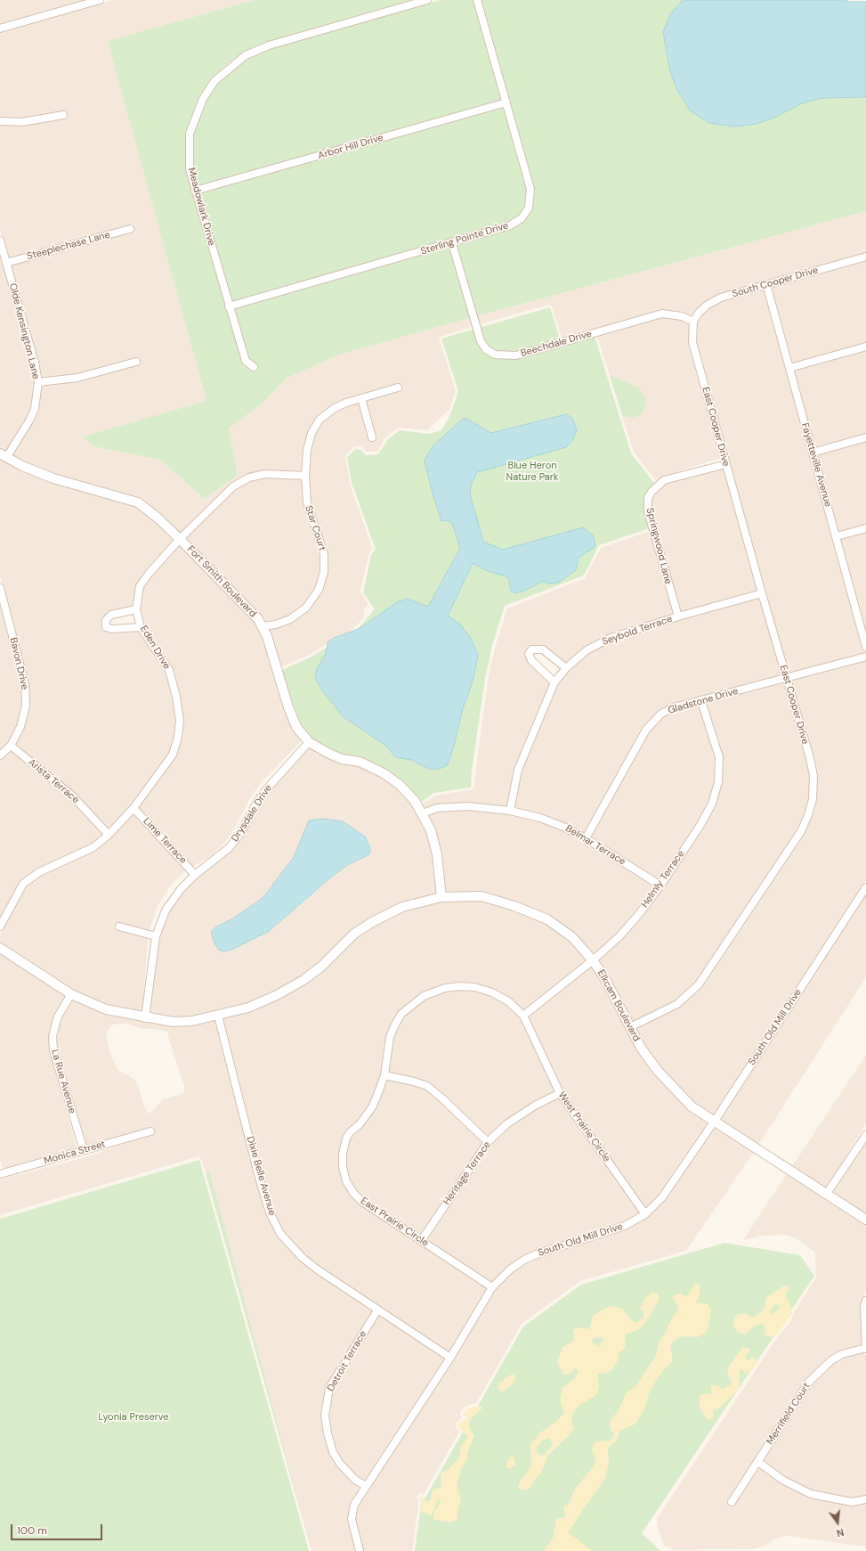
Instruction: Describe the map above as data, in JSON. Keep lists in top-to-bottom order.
{
  "streets": {
    "street": [
      "Arbor Hill Drive",
      "Meadowlark Drive",
      "Sterling Pointe Drive",
      "Steeplechase Lane",
      "South Cooper Drive",
      "Olde Kensington Lane",
      "Beechdale Drive",
      "East Cooper Drive",
      "Fayetteville Avenue",
      "Star Court",
      "Springwood Lane",
      "Fort Smith Boulevard",
      "Seybold Terrace",
      "Eden Drive",
      "Bavon Drive",
      "Gladstone Drive",
      "Arista Terrace",
      "Drysdale Drive",
      "Lime Terrace",
      "Belmar Terrace",
      "Helmly Terrace",
      "Elkcam Boulevard",
      "South Old Mill Drive",
      "La Rue Avenue",
      "West Prairie Circle",
      "Monica Street",
      "Heritage Terrace",
      "Dixie Belle Avenue",
      "East Prairie Circle",
      "Detroit Terrace",
      "Merrifield Court"
    ]
  },
  "crossings": [
    ["Arbor Hill Drive", "Meadowlark Drive"],
    ["Arbor Hill Drive", "Sterling Pointe Drive"],
    ["Meadowlark Drive", "Sterling Pointe Drive"],
    ["Sterling Pointe Drive", "Beechdale Drive"],
    ["Steeplechase Lane", "Olde Kensington Lane"],
    ["South Cooper Drive", "Beechdale Drive"],
    ["South Cooper Drive", "East Cooper Drive"],
    ["South Cooper Drive", "Fayetteville Avenue"],
    ["Olde Kensington Lane", "Fort Smith Boulevard"],
    ["Beechdale Drive", "East Cooper Drive"],
    ["East Cooper Drive", "Springwood Lane"],
    ["East Cooper Drive", "Seybold Terrace"],
    ["East Cooper Drive", "Gladstone Drive"],
    ["East Cooper Drive", "Elkcam Boulevard"],
    ["Star Court", "Fort Smith Boulevard"],
    ["Star Court", "Eden Drive"],
    ["Springwood Lane", "Seybold Terrace"],
    ["Fort Smith Boulevard", "Eden Drive"],
    ["Fort Smith Boulevard", "Drysdale Drive"],
    ["Fort Smith Boulevard", "Belmar Terrace"],
    ["Fort Smith Boulevard", "Elkcam Boulevard"],
    ["Seybold Terrace", "Belmar Terrace"],
    ["Eden Drive", "Arista Terrace"],
    ["Eden Drive", "Lime Terrace"],
    ["Bavon Drive", "Arista Terrace"],
    ["Gladstone Drive", "Belmar Terrace"],
    ["Gladstone Drive", "Helmly Terrace"],
    ["Drysdale Drive", "Lime Terrace"],
    ["Drysdale Drive", "Elkcam Boulevard"],
    ["Belmar Terrace", "Helmly Terrace"],
    ["Helmly Terrace", "Elkcam Boulevard"],
    ["Helmly Terrace", "West Prairie Circle"],
    ["Helmly Terrace", "East Prairie Circle"],
    ["Elkcam Boulevard", "South Old Mill Drive"],
    ["Elkcam Boulevard", "La Rue Avenue"],
    ["Elkcam Boulevard", "Dixie Belle Avenue"],
    ["South Old Mill Drive", "West Prairie Circle"],
    ["South Old Mill Drive", "Dixie Belle Avenue"],
    ["South Old Mill Drive", "East Prairie Circle"],
    ["South Old Mill Drive", "Detroit Terrace"],
    ["La Rue Avenue", "Monica Street"],
    ["West Prairie Circle", "Heritage Terrace"],
    ["West Prairie Circle", "East Prairie Circle"],
    ["Heritage Terrace", "East Prairie Circle"],
    ["Dixie Belle Avenue", "Detroit Terrace"]
  ],
  "parks": ["Blue Heron Nature Park", "Lyonia Preserve"],
  "scale_bar": "100 m",
  "north": "bottom"
}
